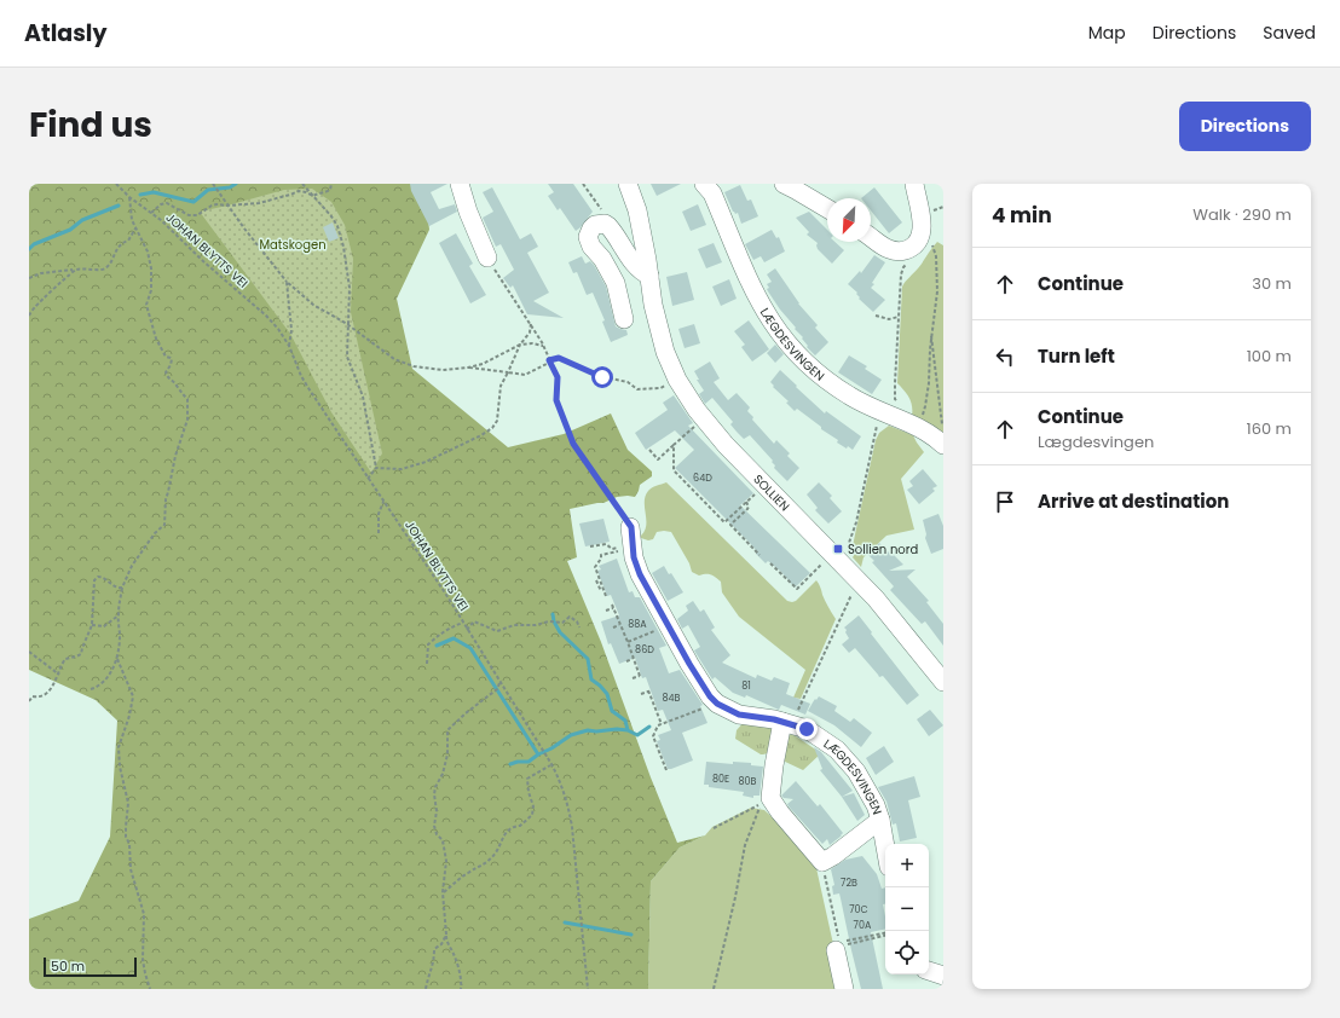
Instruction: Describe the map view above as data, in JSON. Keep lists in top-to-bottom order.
{
  "streets": {
    "street": ["LÆGDESVINGEN", "SOLLIEN"],
    "path": ["JOHAN BLYTTS VEI"]
  },
  "parks": ["Matskogen"],
  "places": {
    "transit": ["Sollien nord"]
  },
  "house_numbers": [
    "64D",
    "88A",
    "86D",
    "81",
    "84B",
    "80E",
    "80B",
    "72B",
    "70C",
    "70A"
  ],
  "scale_bar": "50 m",
  "north": "bottom left",
  "page": {
    "header": "Atlasly",
    "nav": ["Map", "Directions", "Saved"],
    "title": "Find us",
    "buttons": "Directions",
    "heading": ["4 min", "Walk · 290 m"],
    "list": [
      ["Continue", "30 m"],
      ["Turn left", "100 m"],
      ["Continue", "Lægdesvingen", "160 m"],
      "Arrive at destination"
    ],
    "map_buttons": ["+", "−"],
    "scale": "50 m"
  }
}
